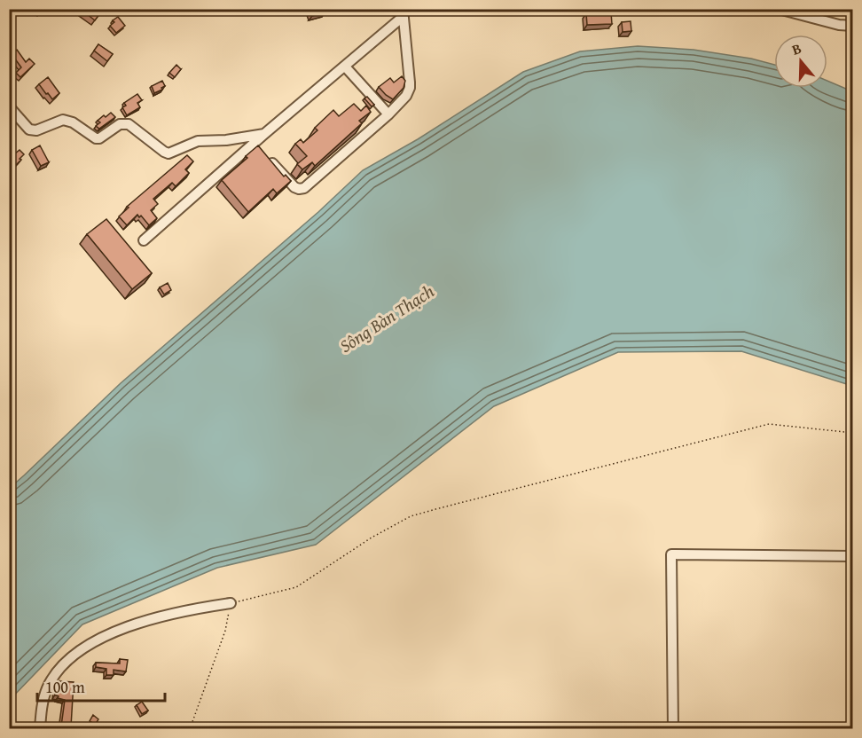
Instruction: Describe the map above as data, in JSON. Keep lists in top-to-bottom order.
{
  "water": ["Sông Bàn Thạch"],
  "scale_bar": "100 m",
  "north": "top"
}
